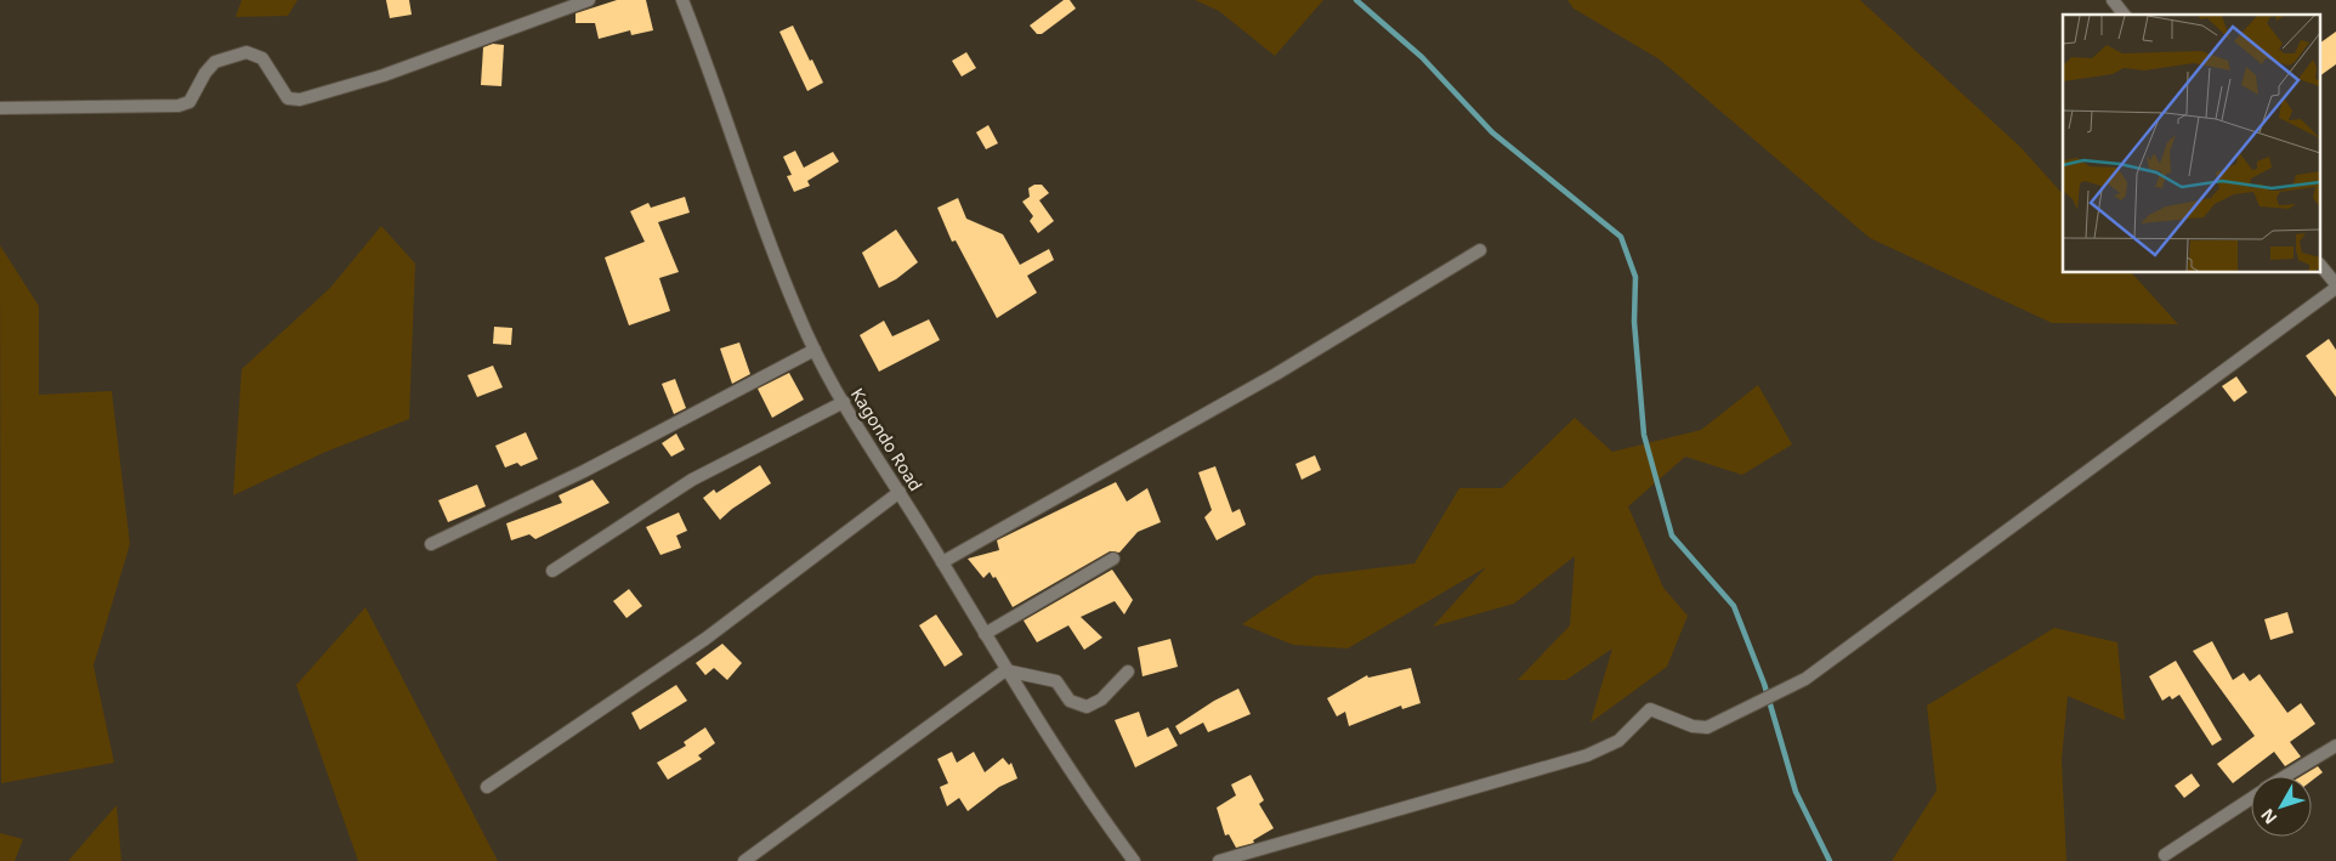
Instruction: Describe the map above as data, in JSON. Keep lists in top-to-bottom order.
{
  "streets": {
    "street": ["Kagondo Road"]
  },
  "north": "bottom left"
}
